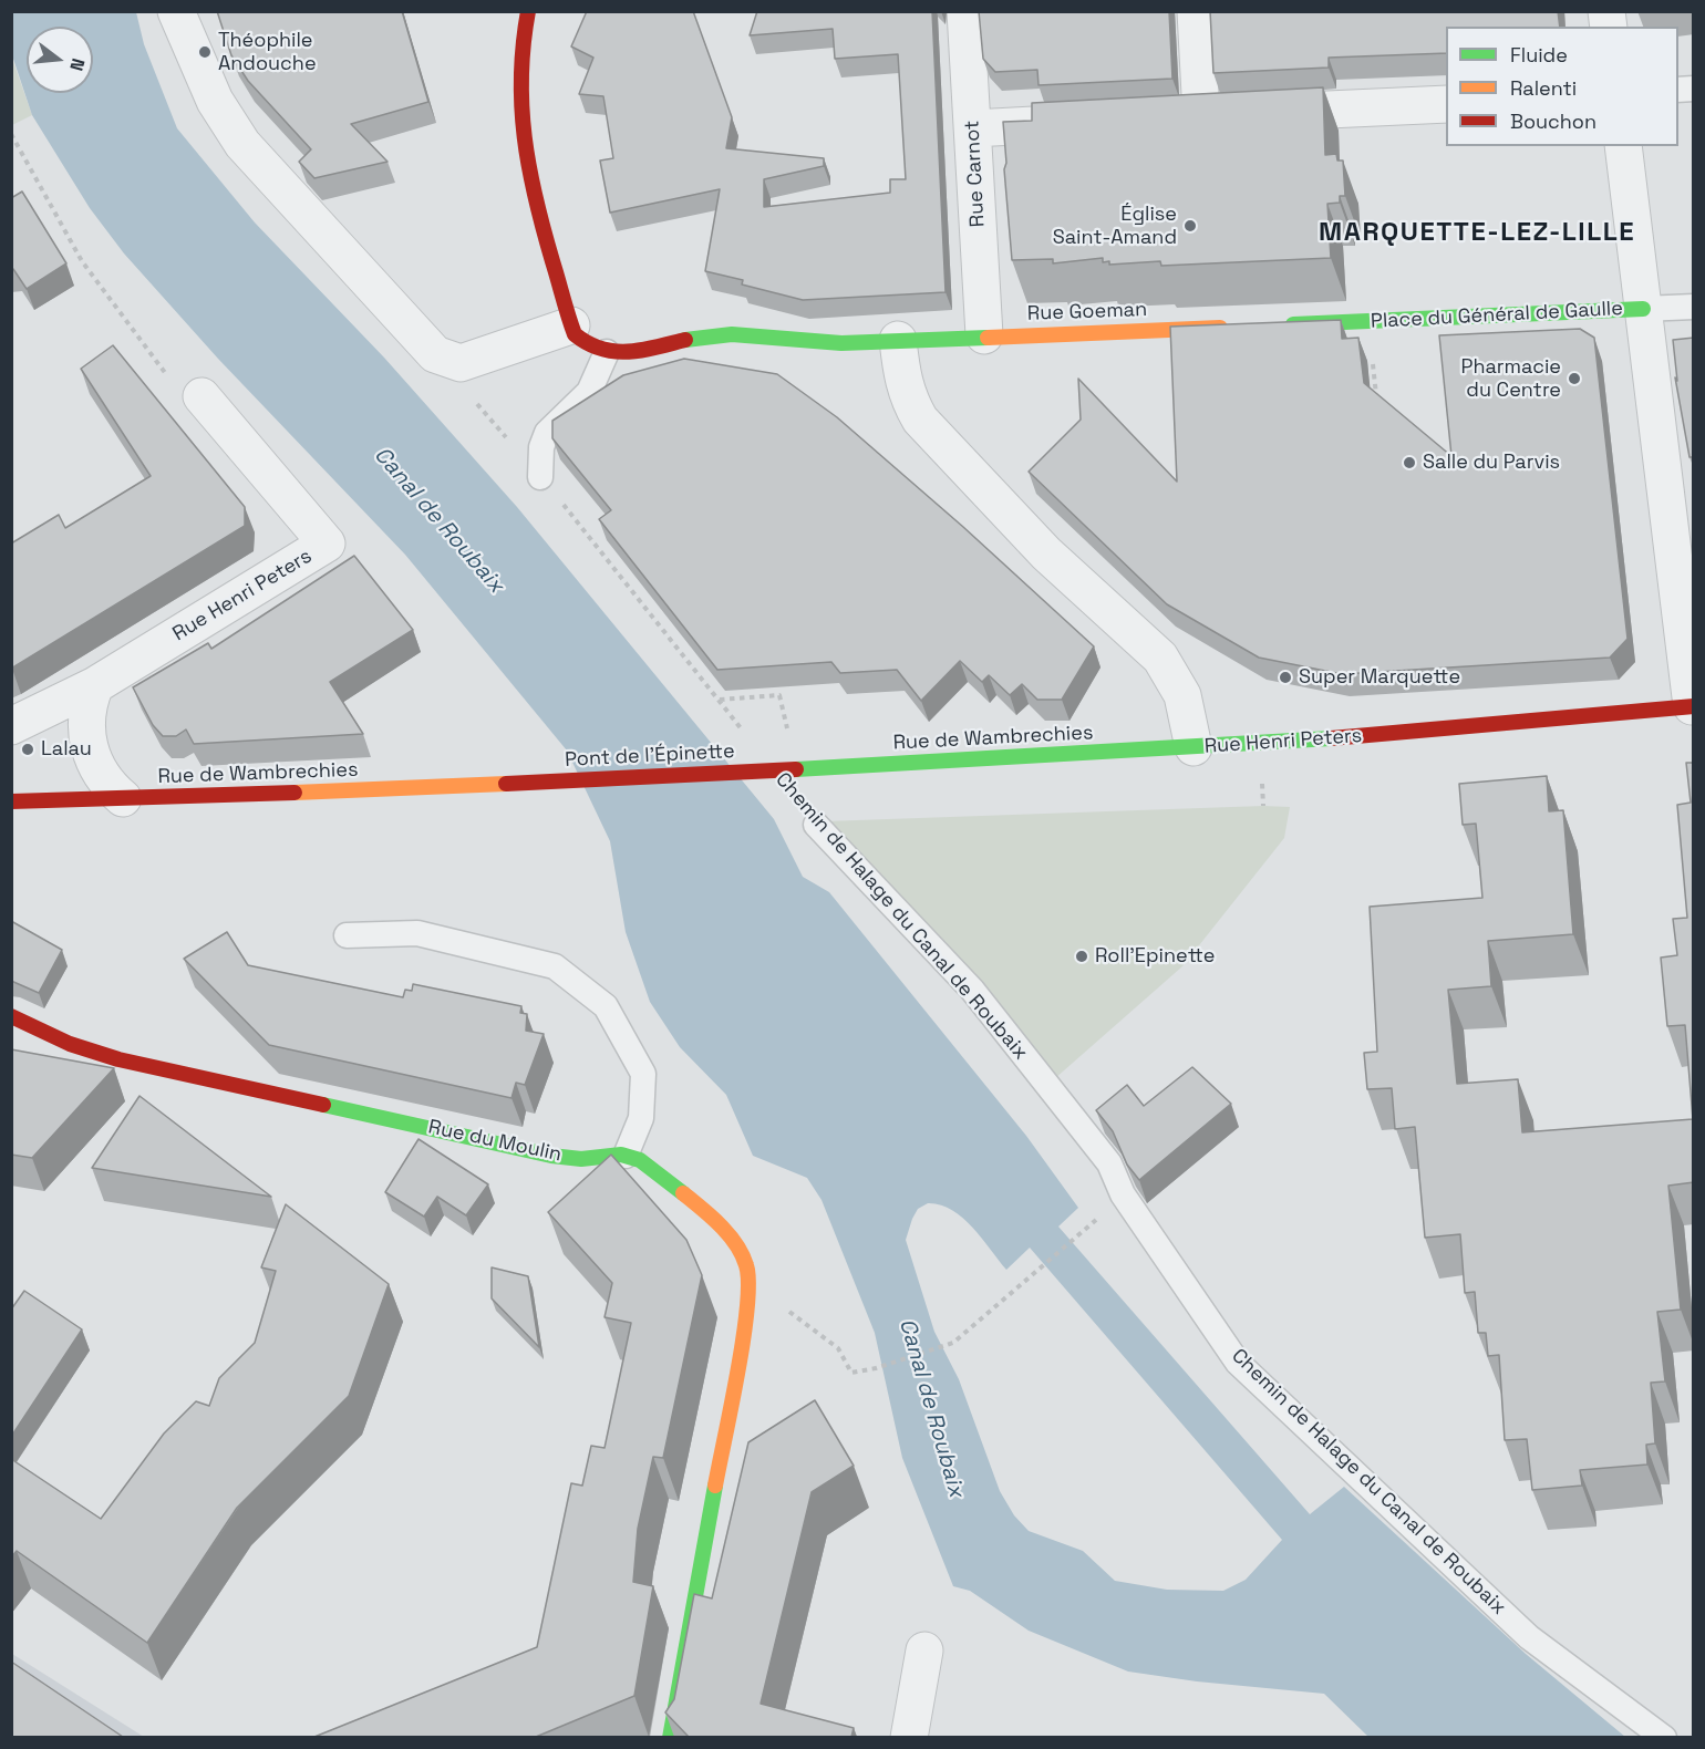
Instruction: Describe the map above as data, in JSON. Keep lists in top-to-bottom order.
{
  "streets": {
    "street": [
      "Rue Carnot",
      "Rue Goeman",
      "Place du Général de Gaulle",
      "Rue Henri Peters",
      "Rue de Wambrechies",
      "Pont de l'Épinette",
      "Rue du Moulin"
    ],
    "lane": ["Chemin de Halage du Canal de Roubaix"]
  },
  "crossings": [
    ["Rue Carnot", "Rue Goeman"],
    ["Rue Goeman", "Rue Henri Peters"],
    ["Rue Henri Peters", "Rue de Wambrechies"],
    ["Rue de Wambrechies", "Pont de l'Épinette"]
  ],
  "districts": ["MARQUETTE-LEZ-LILLE"],
  "water": ["Canal de Roubaix"],
  "places": [
    "Théophile Andouche",
    "Église Saint-Amand",
    "Pharmacie du Centre",
    "Salle du Parvis",
    "Super Marquette",
    "Lalau",
    "Roll'Epinette"
  ],
  "legend": ["Fluide", "Ralenti", "Bouchon"],
  "north": "right"
}
